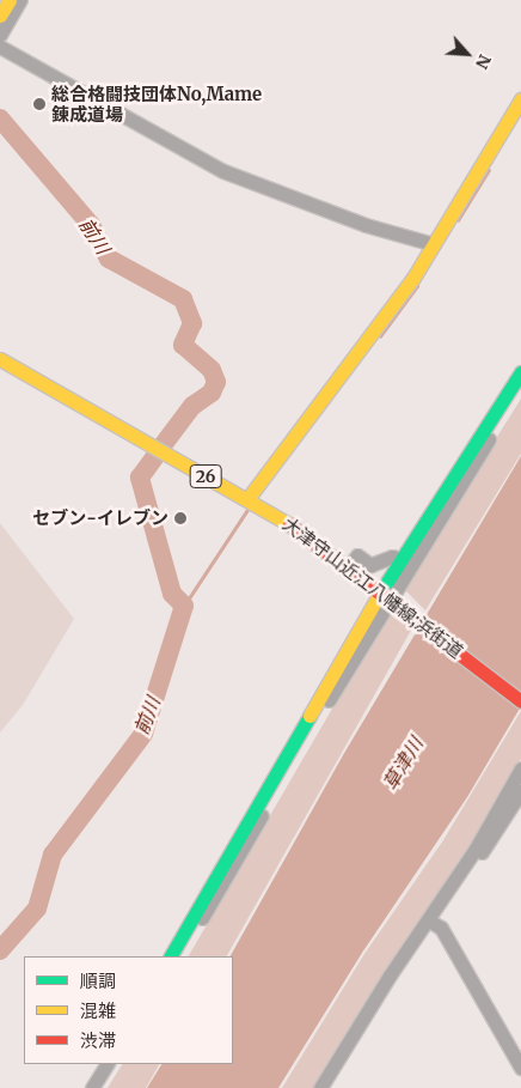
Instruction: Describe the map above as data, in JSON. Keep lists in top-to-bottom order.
{
  "streets": {
    "street": ["26", "大津守山近江八幡線;浜街道"]
  },
  "water": ["前川", "草津川"],
  "places": ["総合格闘技団体No,Mame 錬成道場", "セブン-イレブン"],
  "legend": ["順調", "混雑", "渋滞"],
  "north": "bottom right"
}
